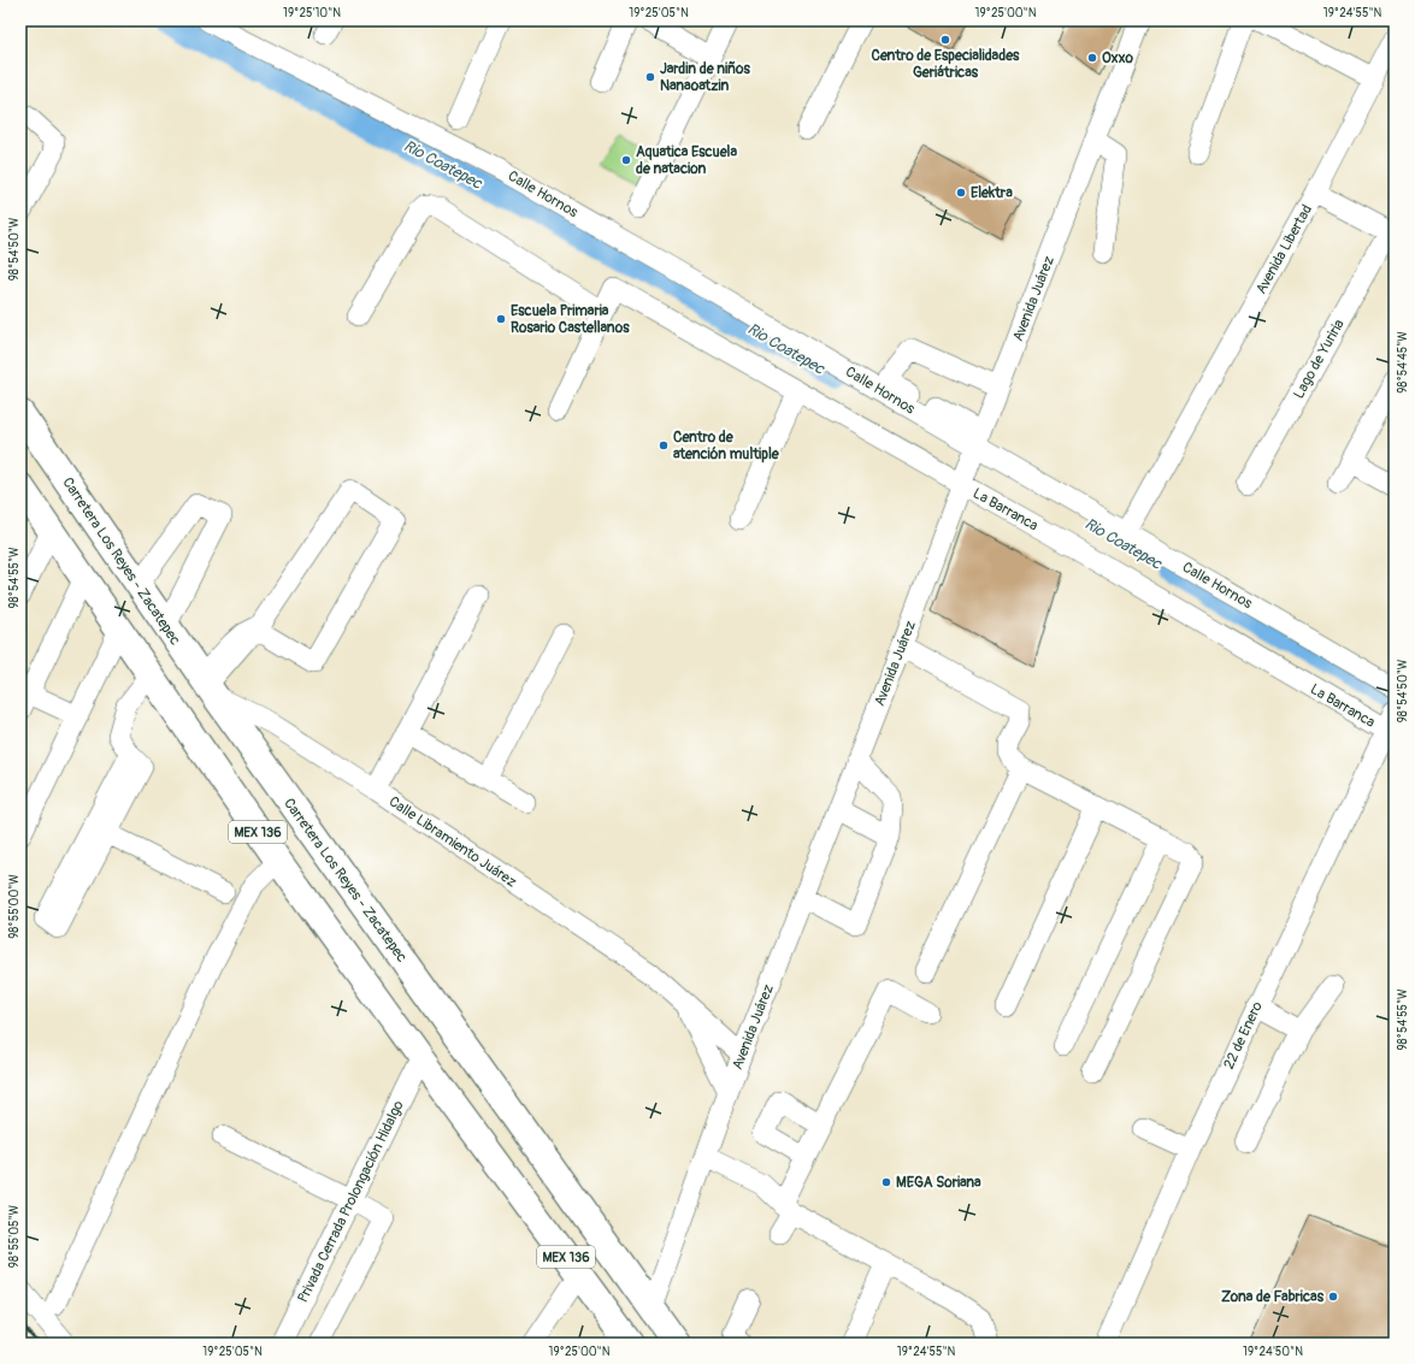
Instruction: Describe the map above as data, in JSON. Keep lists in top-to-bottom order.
{
  "streets": {
    "main road": ["Carretera Los Reyes - Zacatepec", "MEX 136"],
    "street": [
      "Calle Hornos",
      "Avenida Libertad",
      "Avenida Juárez",
      "Lago de Yuriria",
      "La Barranca",
      "Calle Libramiento Juárez",
      "22 de Enero",
      "Privada Cerrada Prolongación Hidalgo"
    ]
  },
  "crossings": [
    ["Calle Hornos", "Avenida Libertad"],
    ["Calle Hornos", "Avenida Juárez"],
    ["Avenida Juárez", "La Barranca"],
    ["Avenida Juárez", "Carretera Los Reyes - Zacatepec"],
    ["Avenida Juárez", "Calle Libramiento Juárez"],
    ["La Barranca", "22 de Enero"],
    ["Carretera Los Reyes - Zacatepec", "Calle Libramiento Juárez"],
    ["MEX 136", "Privada Cerrada Prolongación Hidalgo"]
  ],
  "water": ["Rio Coatepec"],
  "places": [
    "Centro de Especialidades Geriátricas",
    "Oxxo",
    "Jardin de niños Nanaoatzin",
    "Aquatica Escuela de natacion",
    "Elektra",
    "Escuela Primaria Rosario Castellanos",
    "Centro de atención multiple",
    "MEGA Soriana",
    "Zona de Fabricas"
  ],
  "coordinates": [
    "19°25'10\"N",
    "19°25'05\"N",
    "19°25'00\"N",
    "19°24'55\"N",
    "98°54'50\"W",
    "98°54'45\"W",
    "98°54'55\"W",
    "98°55'00\"W",
    "98°55'05\"W",
    "19°24'50\"N"
  ]
}
